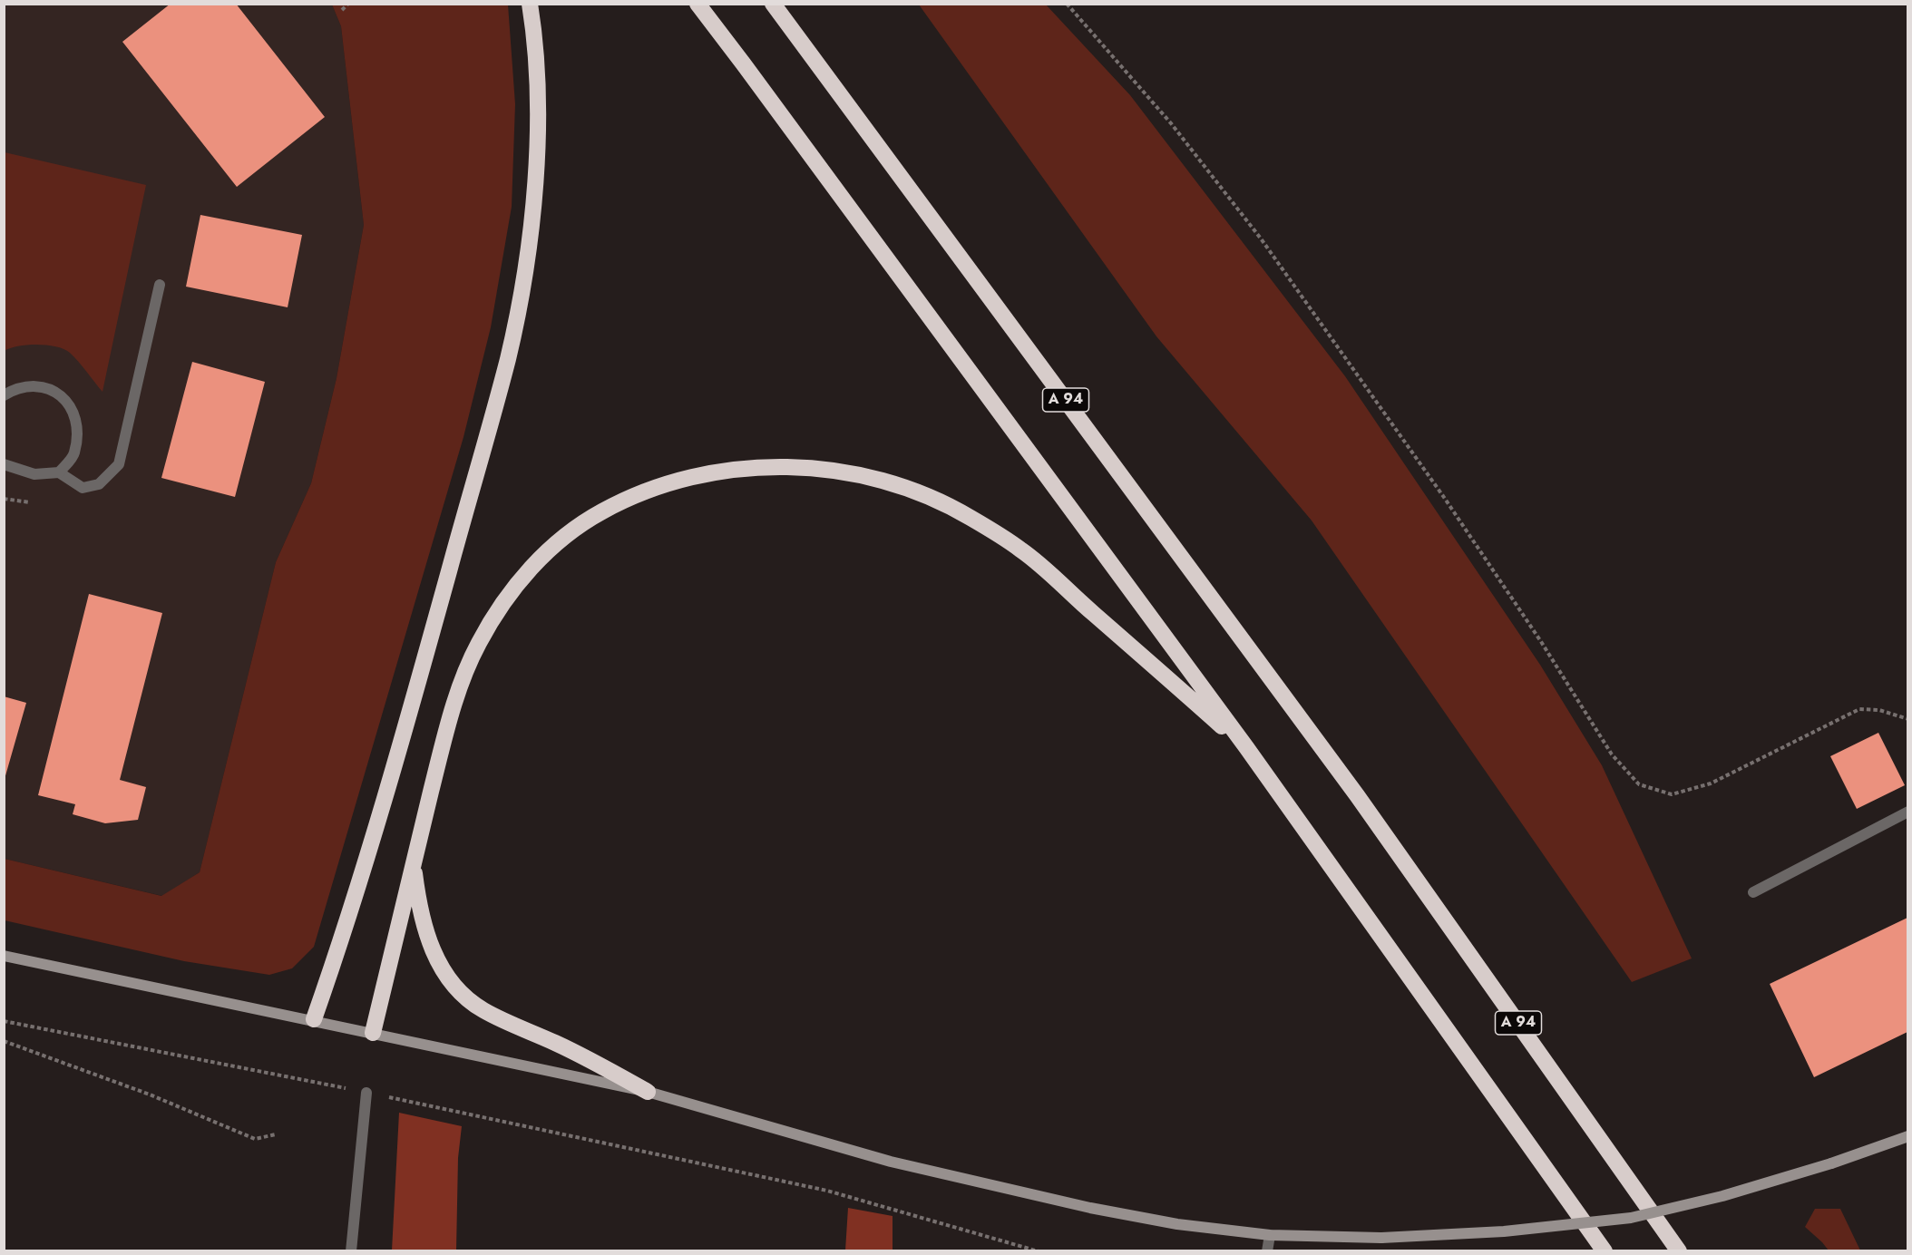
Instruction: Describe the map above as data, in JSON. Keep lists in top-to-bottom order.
{
  "streets": {
    "highway": ["A 94"]
  }
}
